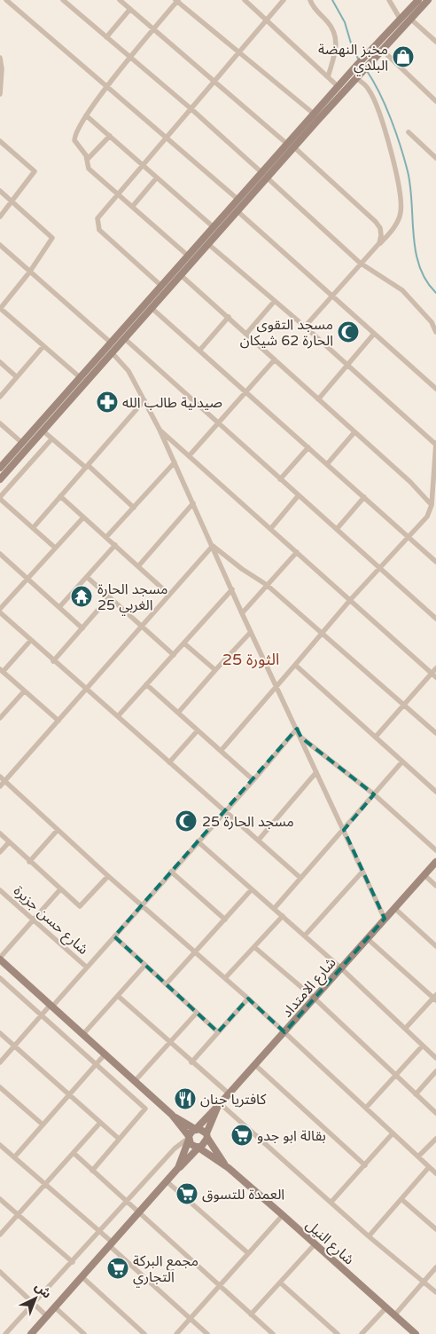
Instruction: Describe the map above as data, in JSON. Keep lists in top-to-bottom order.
{
  "streets": {
    "main road": ["شارع الامتداد", "شارع النيل"],
    "street": ["شارع حسن جزيرة"]
  },
  "crossings": [
    ["شارع الامتداد", "شارع النيل"]
  ],
  "districts": ["الثورة 25"],
  "places": {
    "shop": ["مخبز النهضة البلدي"],
    "mosque": ["مسجد التقوى الحارة 62 شيكان", "مسجد الحارة 25"],
    "pharmacy": ["صيدلية طالب الله"],
    "temple": ["مسجد الحارة 25 الغربي"],
    "restaurant": ["كافتريا جنان"],
    "supermarket": ["بقالة ابو جدو", "العمدة للتسوق", "مجمع البركة التجاري"]
  },
  "north": "top right"
}
